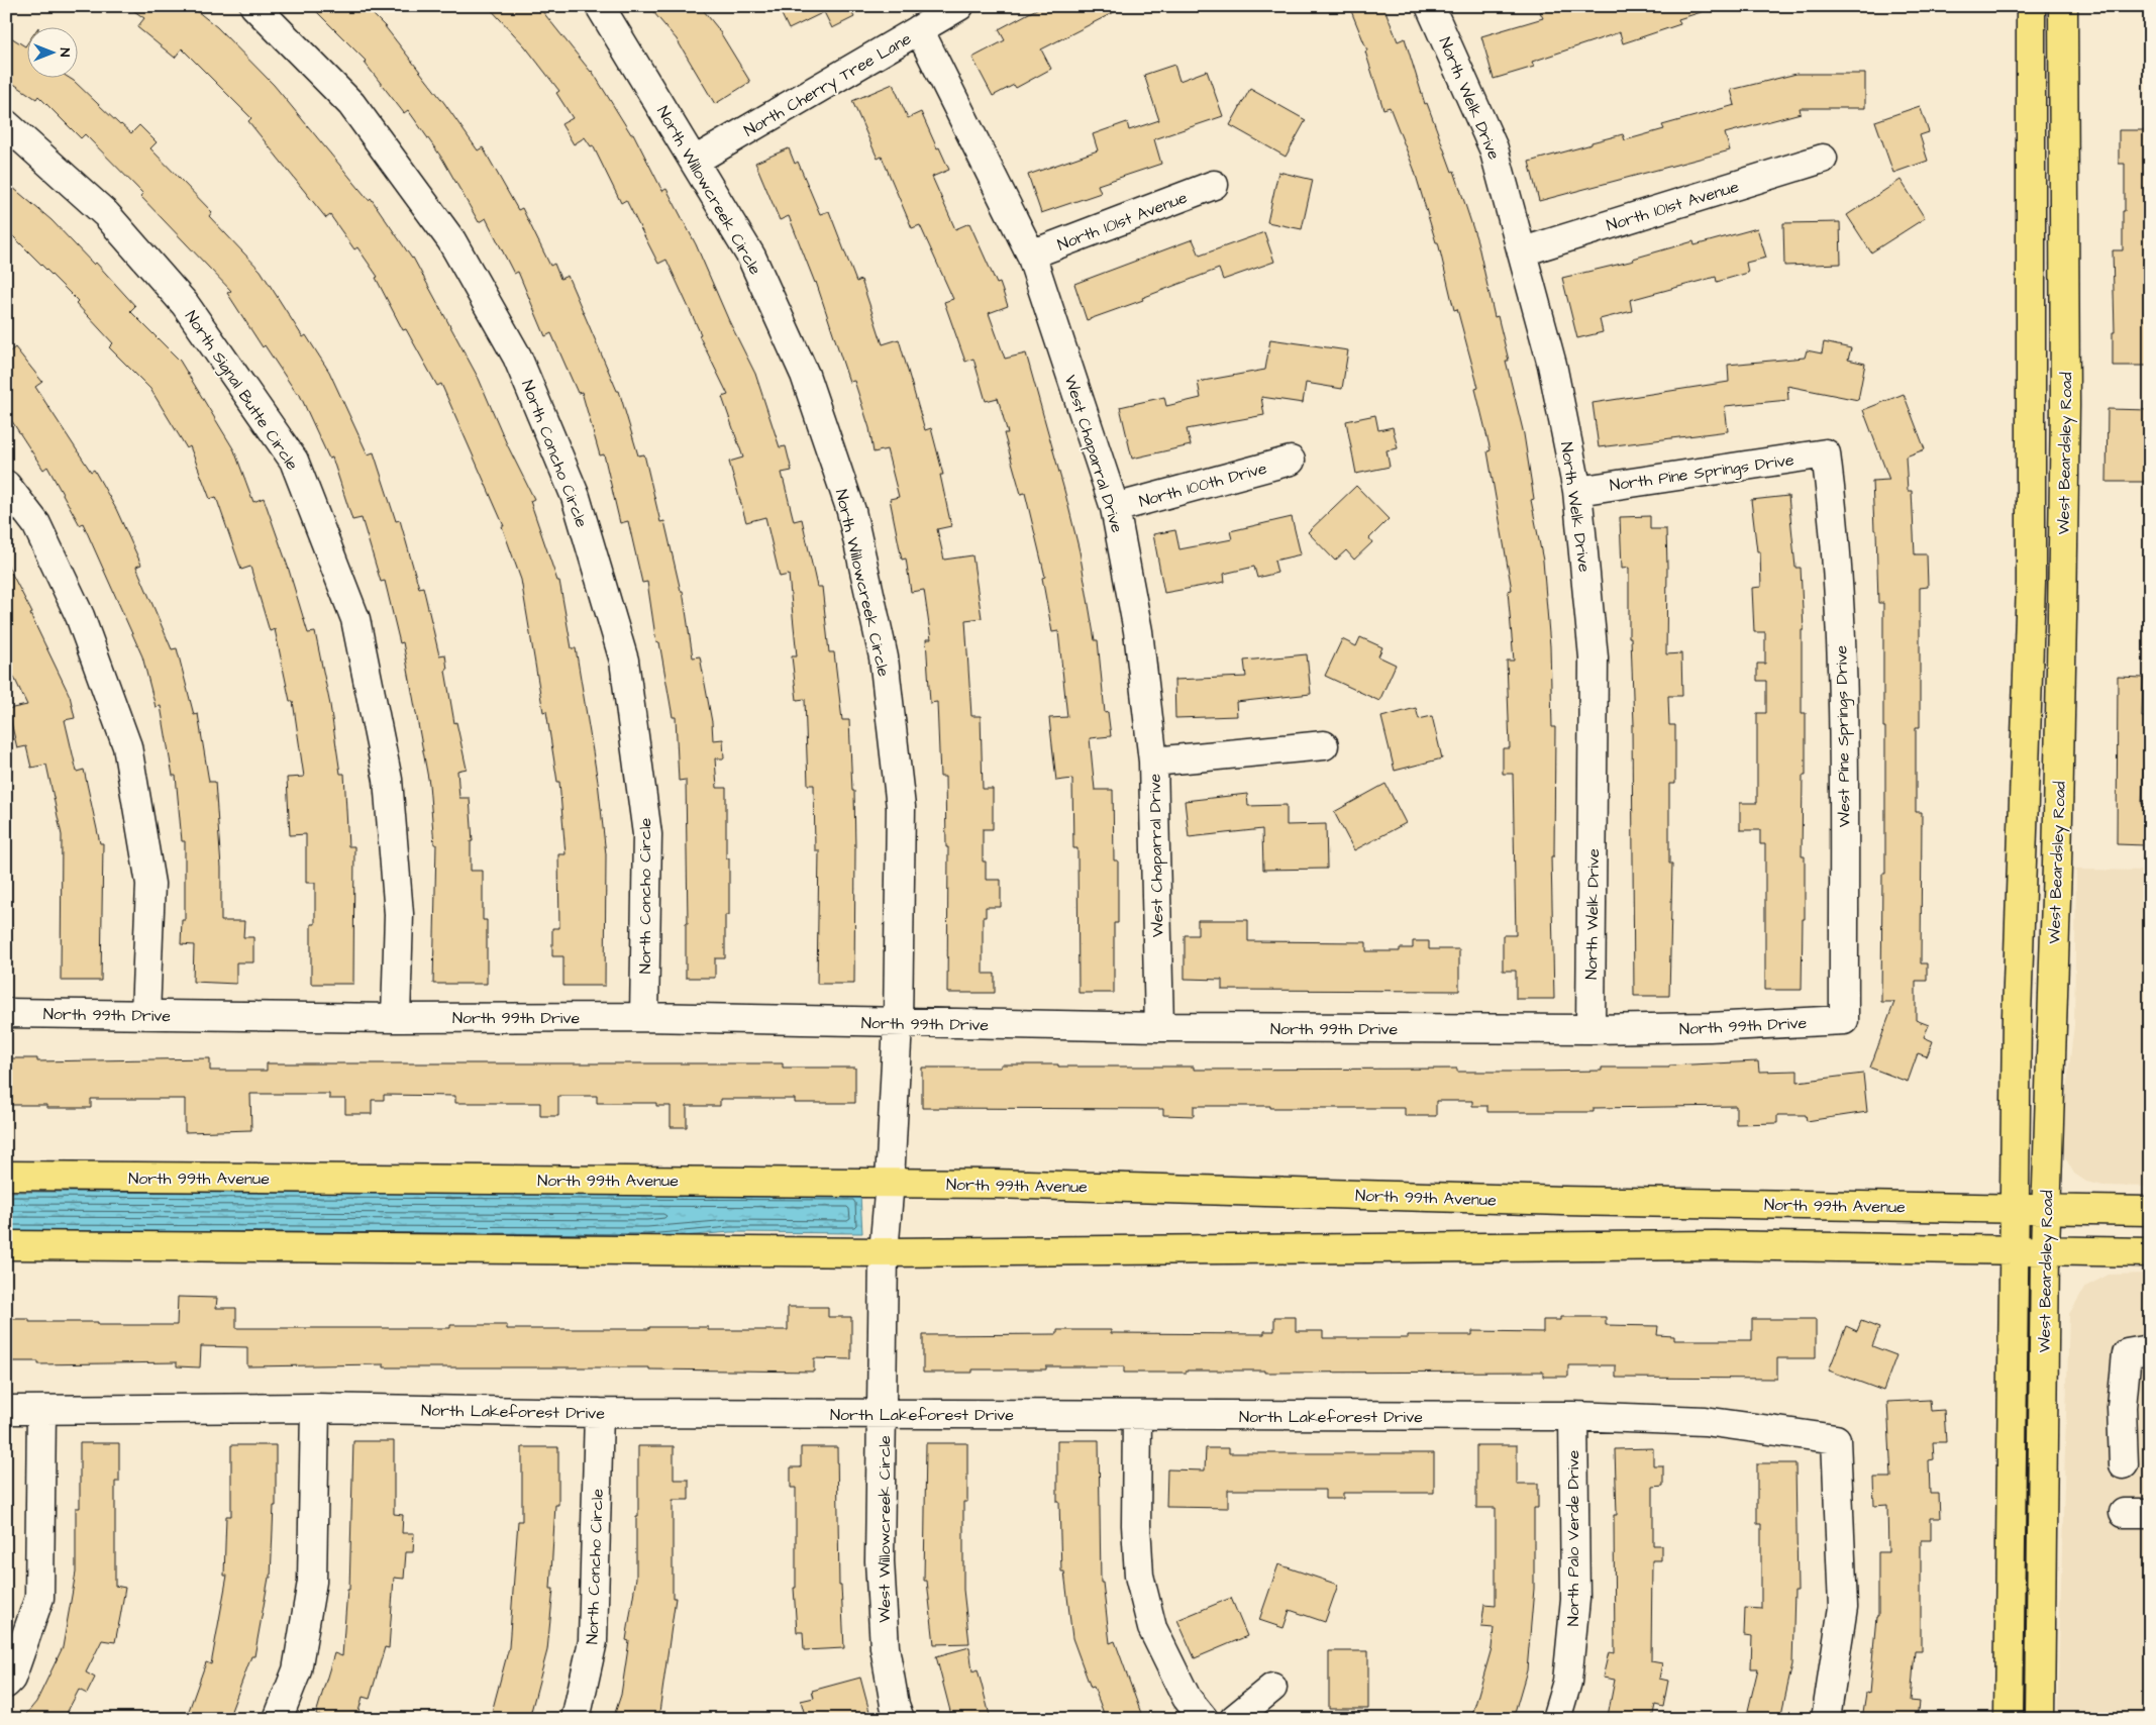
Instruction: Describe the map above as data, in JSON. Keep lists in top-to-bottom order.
{
  "streets": {
    "main road": ["West Beardsley Road", "North 99th Avenue"],
    "street": [
      "North Cherry Tree Lane",
      "North Welk Drive",
      "North Willowcreek Circle",
      "North 101st Avenue",
      "North Signal Butte Circle",
      "North Concho Circle",
      "West Chaparral Drive",
      "North Pine Springs Drive",
      "North 100th Drive",
      "West Pine Springs Drive",
      "North 99th Drive",
      "North Lakeforest Drive",
      "West Willowcreek Circle",
      "North Palo Verde Drive"
    ]
  },
  "crossings": [
    ["North Cherry Tree Lane", "North Willowcreek Circle"],
    ["North Cherry Tree Lane", "West Chaparral Drive"],
    ["North Welk Drive", "North 101st Avenue"],
    ["North Welk Drive", "North Pine Springs Drive"],
    ["North Welk Drive", "North 99th Drive"],
    ["North Willowcreek Circle", "North 99th Drive"],
    ["North Willowcreek Circle", "North 99th Avenue"],
    ["North Willowcreek Circle", "West Willowcreek Circle"],
    ["North 101st Avenue", "West Chaparral Drive"],
    ["North Signal Butte Circle", "North 99th Drive"],
    ["North Concho Circle", "North 99th Drive"],
    ["North Concho Circle", "North Lakeforest Drive"],
    ["West Chaparral Drive", "North 100th Drive"],
    ["West Chaparral Drive", "North 99th Drive"],
    ["West Beardsley Road", "North 99th Avenue"],
    ["North Pine Springs Drive", "West Pine Springs Drive"],
    ["West Pine Springs Drive", "North 99th Drive"],
    ["North Lakeforest Drive", "West Willowcreek Circle"],
    ["North Lakeforest Drive", "North Palo Verde Drive"]
  ],
  "north": "right"
}
